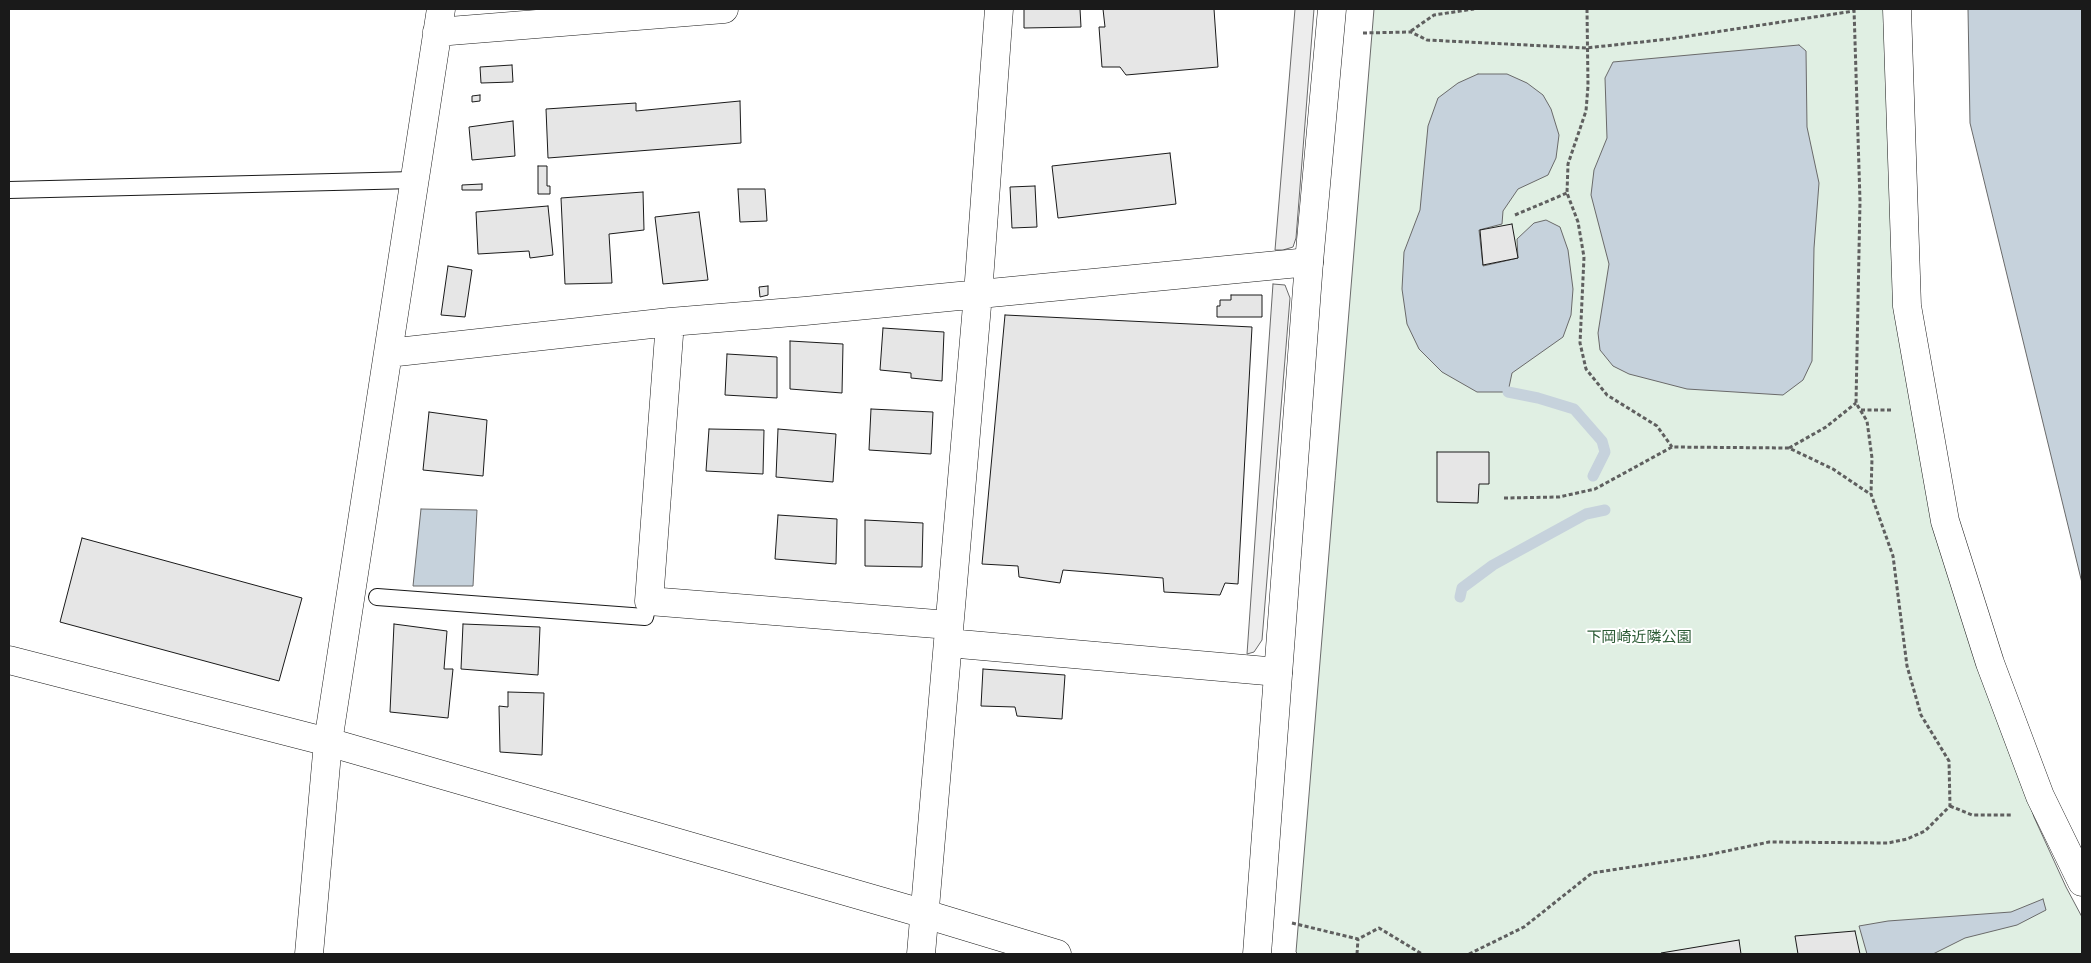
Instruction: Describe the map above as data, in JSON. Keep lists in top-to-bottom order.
{
  "parks": ["下岡崎近隣公園"]
}
